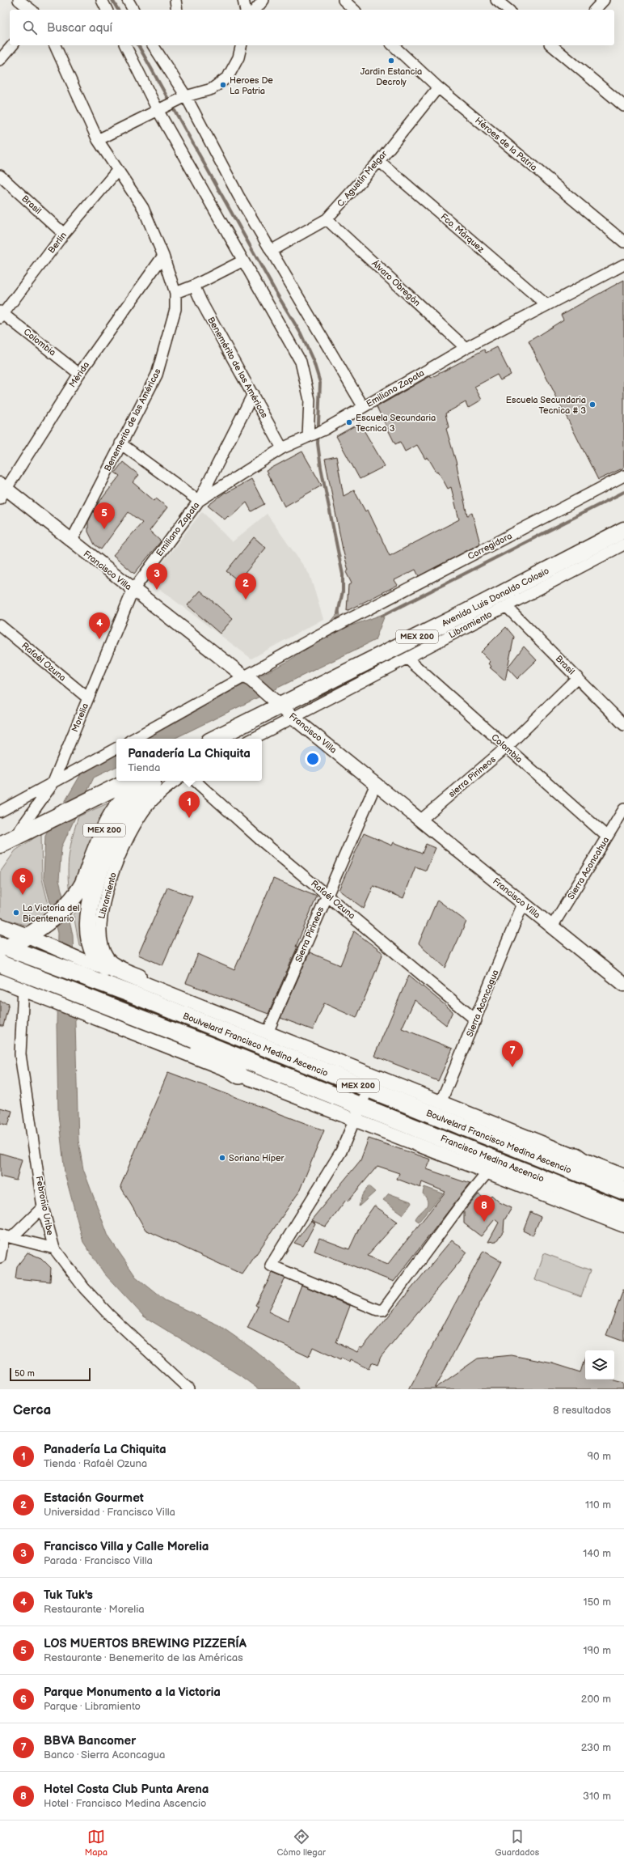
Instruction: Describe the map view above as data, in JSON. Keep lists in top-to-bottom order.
{
  "streets": {
    "highway": ["MEX 200", "Boulvelard Francisco Medina Ascencio", "Francisco Medina Ascencio"],
    "main road": ["Avenida Luis Donaldo Colosio"],
    "street": [
      "Héroes de la Patria",
      "C. Agustín Melgar",
      "Brasil",
      "Fco. Márquez",
      "Berlin",
      "Álvaro Obregón",
      "Colombia",
      "Benemérito de las Américas",
      "Mérida",
      "Emiliano Zapata",
      "Benemerito de las Américas",
      "Corregidora",
      "Francisco Villa",
      "Libramiento",
      "Rafaél Ozuna",
      "Morelia",
      "sierra Pirineos",
      "Sierra Aconcahua",
      "Sierra Pirineos",
      "Sierra Aconcagua",
      "Febronio Uribe"
    ]
  },
  "crossings": [
    ["Héroes de la Patria", "C. Agustín Melgar"],
    ["C. Agustín Melgar", "Fco. Márquez"],
    ["C. Agustín Melgar", "Álvaro Obregón"],
    ["Brasil", "Berlin"],
    ["Brasil", "Libramiento"],
    ["Brasil", "sierra Pirineos"],
    ["Fco. Márquez", "Emiliano Zapata"],
    ["Berlin", "Colombia"],
    ["Álvaro Obregón", "Emiliano Zapata"],
    ["Colombia", "Mérida"],
    ["Colombia", "Libramiento"],
    ["Colombia", "sierra Pirineos"],
    ["Colombia", "Sierra Aconcahua"],
    ["Benemérito de las Américas", "Emiliano Zapata"],
    ["Mérida", "Francisco Villa"],
    ["Emiliano Zapata", "Francisco Villa"],
    ["Emiliano Zapata", "Morelia"],
    ["Benemerito de las Américas", "Francisco Villa"],
    ["Corregidora", "Francisco Villa"],
    ["Francisco Villa", "Avenida Luis Donaldo Colosio"],
    ["Francisco Villa", "Libramiento"],
    ["Francisco Villa", "Morelia"],
    ["Francisco Villa", "sierra Pirineos"],
    ["Francisco Villa", "Sierra Aconcahua"],
    ["Francisco Villa", "Sierra Pirineos"],
    ["Francisco Villa", "Sierra Aconcagua"],
    ["Avenida Luis Donaldo Colosio", "Libramiento"],
    ["MEX 200", "Boulvelard Francisco Medina Ascencio"],
    ["Rafaél Ozuna", "Morelia"],
    ["Rafaél Ozuna", "Sierra Pirineos"],
    ["Rafaél Ozuna", "Sierra Aconcagua"],
    ["Boulvelard Francisco Medina Ascencio", "Francisco Medina Ascencio"]
  ],
  "places": [
    "Jardin Estancia Decroly",
    "Heroes De La Patria",
    "Escuela Secundaria Tecnica # 3",
    "Escuela Secundaria Tecnica 3",
    "La Victoria del Bicentenario",
    "Soriana Híper"
  ],
  "scale_bar": "50 m",
  "page": {
    "search": "Buscar aquí",
    "pins": [
      "5",
      "3",
      "2",
      "4",
      "1",
      "6",
      "7",
      "8"
    ],
    "popup": ["Panadería La Chiquita", "Tienda"],
    "scale": "50 m",
    "heading": ["Cerca", "8 resultados"],
    "list": [
      {
        "mark": "1",
        "name": "Panadería La Chiquita",
        "note": "Tienda · Rafaél Ozuna",
        "value": "90 m"
      },
      {
        "mark": "2",
        "name": "Estación Gourmet",
        "note": "Universidad · Francisco Villa",
        "value": "110 m"
      },
      {
        "mark": "3",
        "name": "Francisco Villa y Calle Morelia",
        "note": "Parada · Francisco Villa",
        "value": "140 m"
      },
      {
        "mark": "4",
        "name": "Tuk Tuk's",
        "note": "Restaurante · Morelia",
        "value": "150 m"
      },
      {
        "mark": "5",
        "name": "LOS MUERTOS BREWING PIZZERÍA",
        "note": "Restaurante · Benemerito de las Américas",
        "value": "190 m"
      },
      {
        "mark": "6",
        "name": "Parque Monumento a la Victoria",
        "note": "Parque · Libramiento",
        "value": "200 m"
      },
      {
        "mark": "7",
        "name": "BBVA Bancomer",
        "note": "Banco · Sierra Aconcagua",
        "value": "230 m"
      },
      {
        "mark": "8",
        "name": "Hotel Costa Club Punta Arena",
        "note": "Hotel · Francisco Medina Ascencio",
        "value": "310 m"
      }
    ],
    "nav": ["Mapa", "Cómo llegar", "Guardados"]
  }
}
